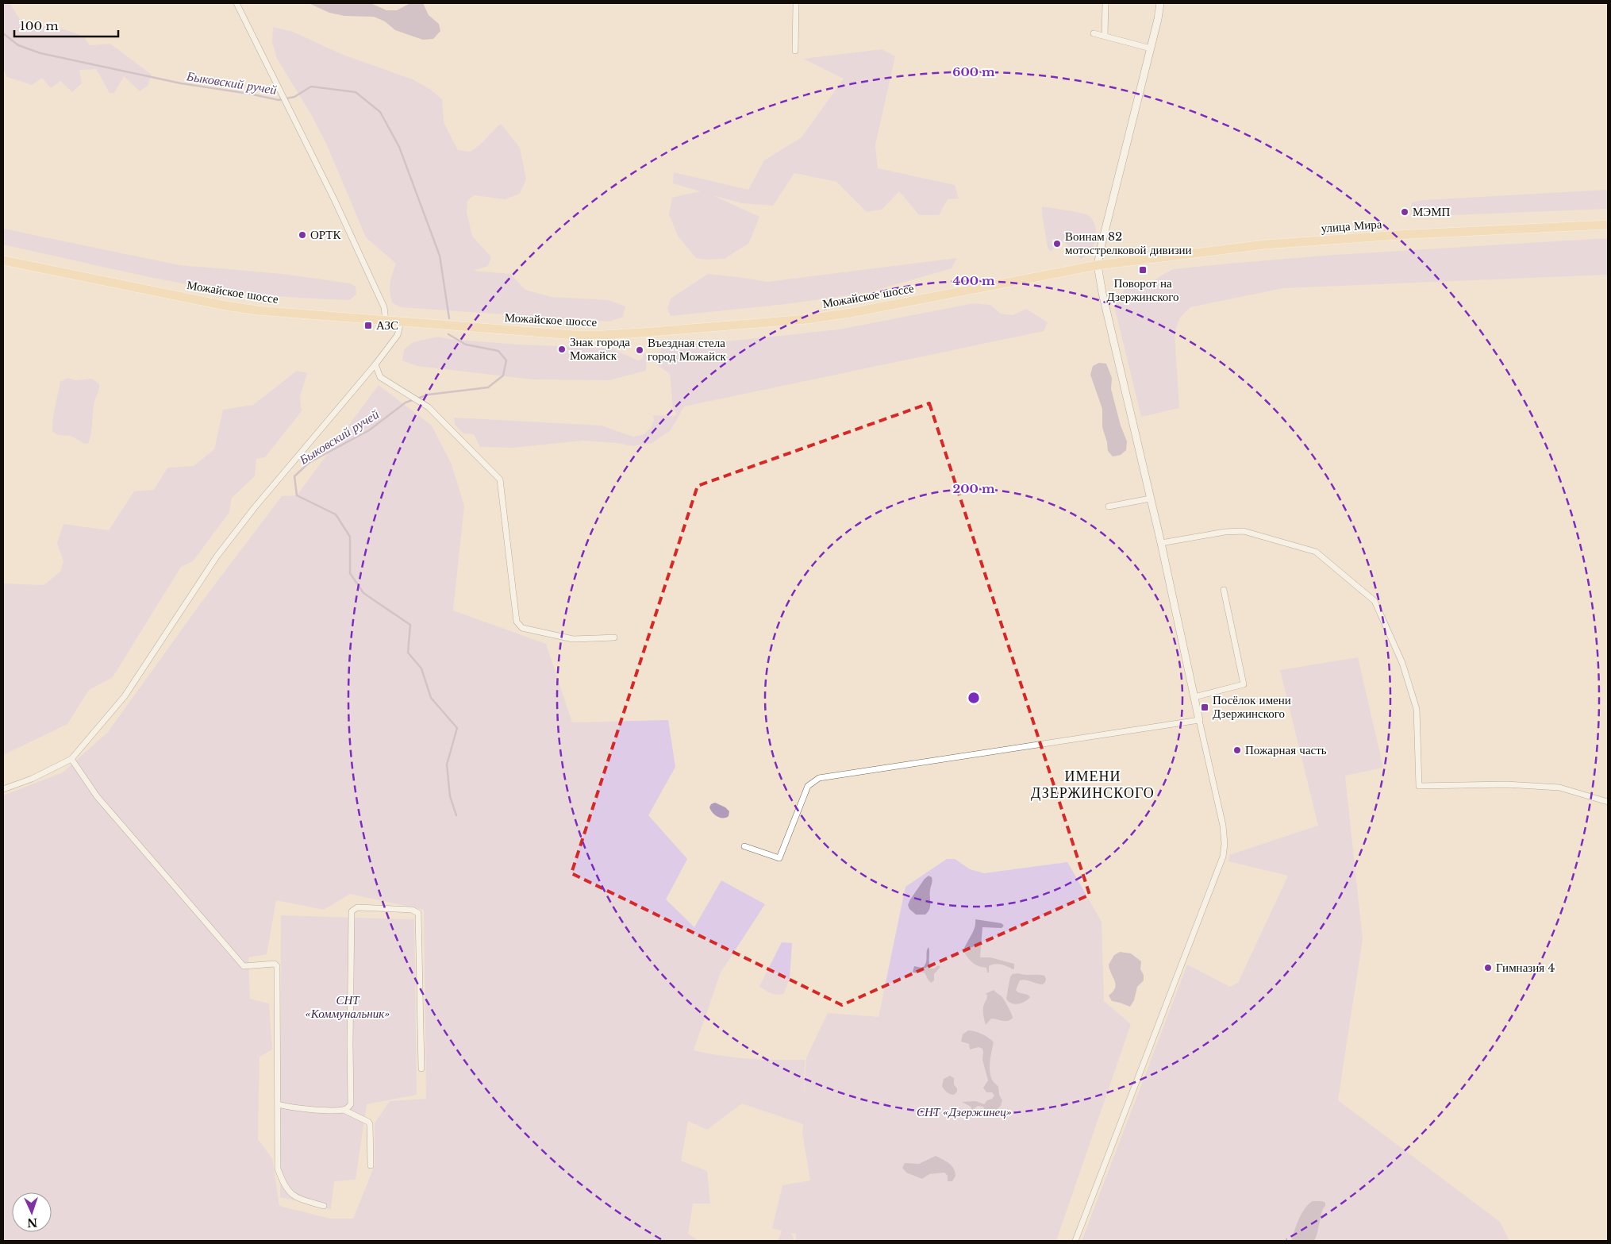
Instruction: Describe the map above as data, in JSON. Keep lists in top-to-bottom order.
{
  "streets": {
    "main road": ["улица Мира", "Можайское шоссе"]
  },
  "crossings": [
    ["улица Мира", "Можайское шоссе"]
  ],
  "districts": ["ИМЕНИ ДЗЕРЖИНСКОГО"],
  "water": ["Быковский ручей"],
  "parks": ["СНТ «Коммунальник»", "СНТ «Дзержинец»"],
  "places": {
    "other": [
      "МЭМП",
      "ОРТК",
      "Воинам 82 мотострелковой дивизии",
      "Знак города Можайск",
      "Въездная стела город Можайск",
      "Пожарная часть",
      "Гимназия 4"
    ],
    "transit": ["Поворот на Дзержинского", "АЗС", "Посёлок имени Дзержинского"]
  },
  "scale_bar": "100 m",
  "north": "bottom",
  "rings": ["600 m", "400 m", "200 m"]
}
